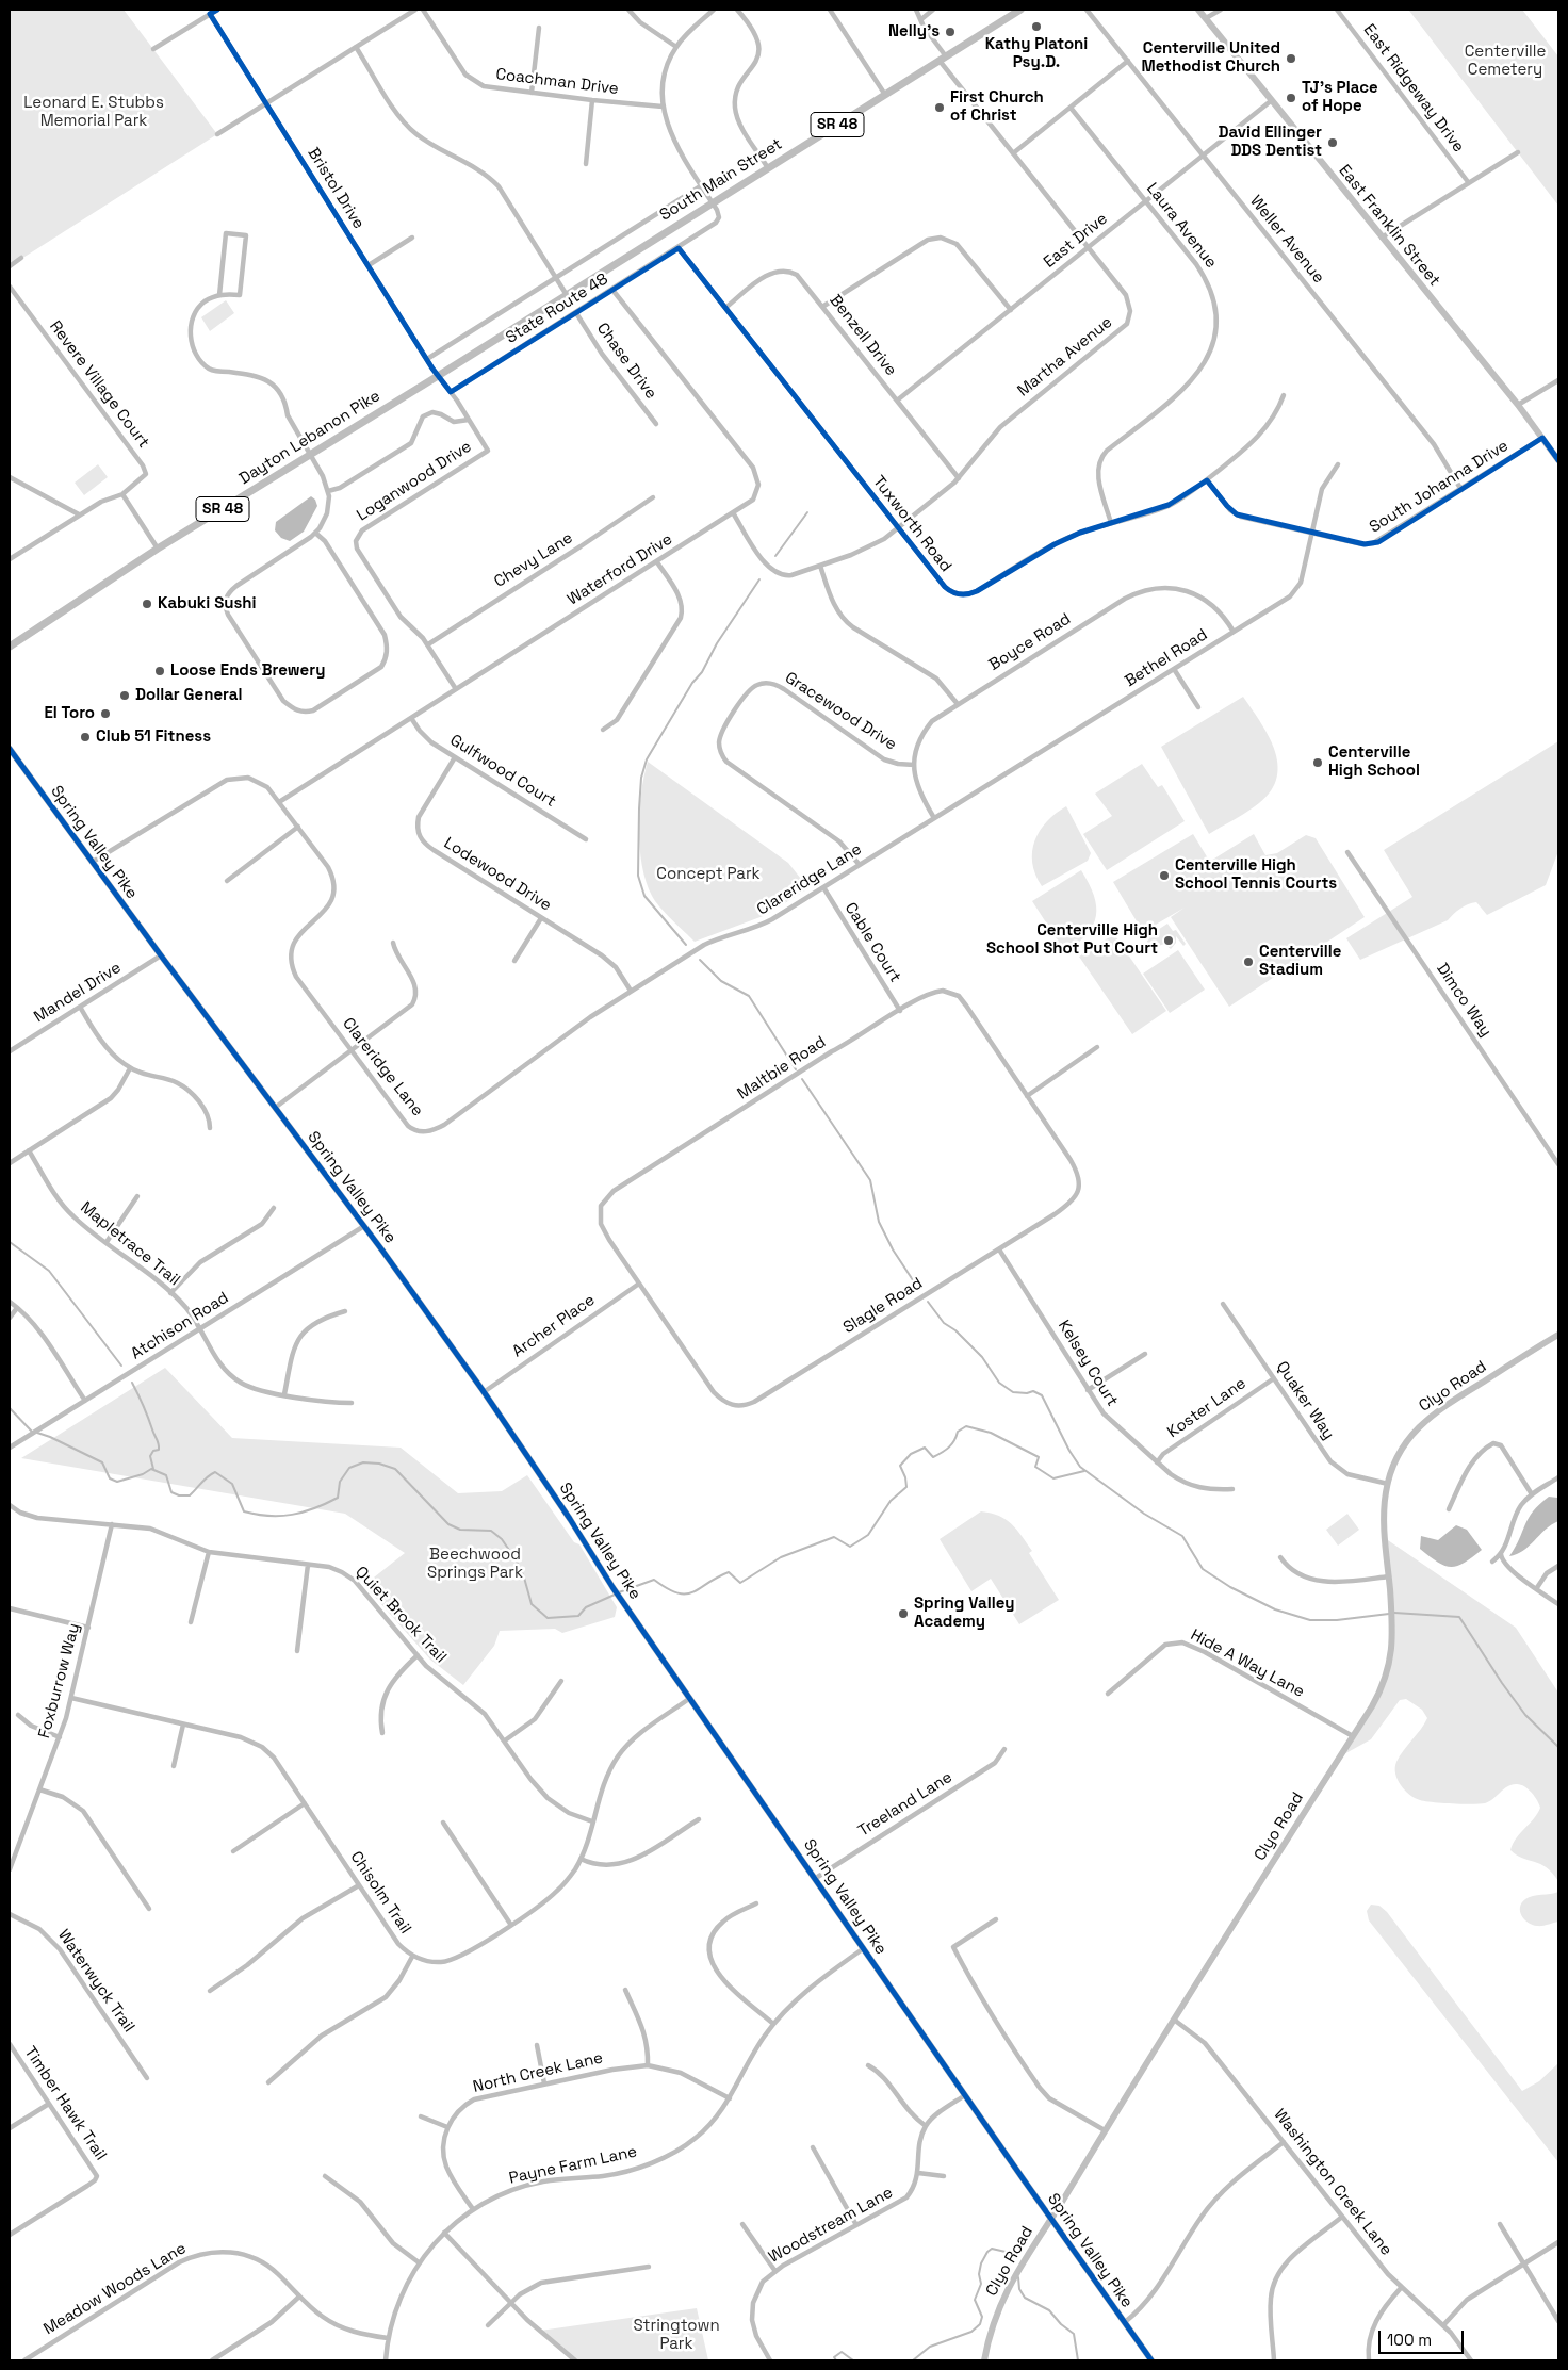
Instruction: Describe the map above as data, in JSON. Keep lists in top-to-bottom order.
{
  "streets": {
    "main road": ["SR 48", "South Main Street", "Dayton Lebanon Pike"],
    "street": [
      "Coachman Drive",
      "East Ridgeway Drive",
      "Bristol Drive",
      "Laura Avenue",
      "East Franklin Street",
      "Weller Avenue",
      "East Drive",
      "State Route 48",
      "Benzell Drive",
      "Martha Avenue",
      "Chase Drive",
      "Revere Village Court",
      "Loganwood Drive",
      "South Johanna Drive",
      "Tuxworth Road",
      "Chevy Lane",
      "Waterford Drive",
      "Boyce Road",
      "Bethel Road",
      "Gracewood Drive",
      "Gulfwood Court",
      "Spring Valley Pike",
      "Lodewood Drive",
      "Clareridge Lane",
      "Cable Court",
      "Mandel Drive",
      "Dimco Way",
      "Maltbie Road",
      "Mapletrace Trail",
      "Slagle Road",
      "Atchison Road",
      "Archer Place",
      "Kelsey Court",
      "Clyo Road",
      "Quaker Way",
      "Koster Lane",
      "Quiet Brook Trail",
      "Hide A Way Lane",
      "Foxburrow Way",
      "Treeland Lane",
      "Chisolm Trail",
      "Waterwyck Trail",
      "North Creek Lane",
      "Timber Hawk Trail",
      "Payne Farm Lane",
      "Washington Creek Lane",
      "Woodstream Lane",
      "Meadow Woods Lane"
    ]
  },
  "crossings": [
    ["South Main Street", "Bristol Drive"],
    ["South Main Street", "State Route 48"],
    ["South Main Street", "Martha Avenue"],
    ["South Main Street", "Dayton Lebanon Pike"],
    ["South Main Street", "Loganwood Drive"],
    ["Bristol Drive", "Dayton Lebanon Pike"],
    ["Bristol Drive", "Loganwood Drive"],
    ["Laura Avenue", "East Drive"],
    ["Laura Avenue", "Tuxworth Road"],
    ["East Franklin Street", "East Drive"],
    ["East Franklin Street", "South Johanna Drive"],
    ["Weller Avenue", "East Drive"],
    ["Weller Avenue", "South Johanna Drive"],
    ["East Drive", "Benzell Drive"],
    ["East Drive", "Martha Avenue"],
    ["State Route 48", "Chase Drive"],
    ["State Route 48", "Loganwood Drive"],
    ["State Route 48", "Tuxworth Road"],
    ["State Route 48", "Waterford Drive"],
    ["Benzell Drive", "Martha Avenue"],
    ["Benzell Drive", "Tuxworth Road"],
    ["Martha Avenue", "Tuxworth Road"],
    ["Martha Avenue", "Waterford Drive"],
    ["Dayton Lebanon Pike", "Loganwood Drive"],
    ["Loganwood Drive", "Chevy Lane"],
    ["Loganwood Drive", "Waterford Drive"],
    ["South Johanna Drive", "Tuxworth Road"],
    ["South Johanna Drive", "Bethel Road"],
    ["Waterford Drive", "Gulfwood Court"],
    ["Waterford Drive", "Clareridge Lane"],
    ["Boyce Road", "Bethel Road"],
    ["Boyce Road", "Gracewood Drive"],
    ["Boyce Road", "Clareridge Lane"],
    ["Bethel Road", "Clareridge Lane"],
    ["Gracewood Drive", "Clareridge Lane"],
    ["Gulfwood Court", "Lodewood Drive"],
    ["Spring Valley Pike", "Clareridge Lane"],
    ["Spring Valley Pike", "Mandel Drive"],
    ["Spring Valley Pike", "Atchison Road"],
    ["Spring Valley Pike", "Archer Place"],
    ["Spring Valley Pike", "Clyo Road"],
    ["Spring Valley Pike", "Treeland Lane"],
    ["Spring Valley Pike", "Chisolm Trail"],
    ["Spring Valley Pike", "Payne Farm Lane"],
    ["Lodewood Drive", "Clareridge Lane"],
    ["Clareridge Lane", "Cable Court"],
    ["Cable Court", "Maltbie Road"],
    ["Maltbie Road", "Slagle Road"],
    ["Maltbie Road", "Archer Place"],
    ["Mapletrace Trail", "Atchison Road"],
    ["Slagle Road", "Archer Place"],
    ["Slagle Road", "Kelsey Court"],
    ["Kelsey Court", "Koster Lane"],
    ["Clyo Road", "Quaker Way"],
    ["Clyo Road", "Hide A Way Lane"],
    ["Clyo Road", "Washington Creek Lane"],
    ["Quaker Way", "Koster Lane"],
    ["Quiet Brook Trail", "Foxburrow Way"],
    ["Quiet Brook Trail", "Chisolm Trail"],
    ["Foxburrow Way", "Chisolm Trail"],
    ["North Creek Lane", "Payne Farm Lane"],
    ["Payne Farm Lane", "Meadow Woods Lane"]
  ],
  "parks": [
    "Centerville Cemetery",
    "Leonard E. Stubbs Memorial Park",
    "Concept Park",
    "Beechwood Springs Park",
    "Stringtown Park"
  ],
  "places": [
    "Kathy Platoni Psy.D.",
    "Nelly's",
    "Centerville United Methodist Church",
    "TJ's Place of Hope",
    "First Church of Christ",
    "David Ellinger DDS Dentist",
    "Kabuki Sushi",
    "Loose Ends Brewery",
    "Dollar General",
    "El Toro",
    "Club 51 Fitness",
    "Centerville High School",
    "Centerville High School Tennis Courts",
    "Centerville High School Shot Put Court",
    "Centerville Stadium",
    "Spring Valley Academy"
  ],
  "scale_bar": "100 m"
}
